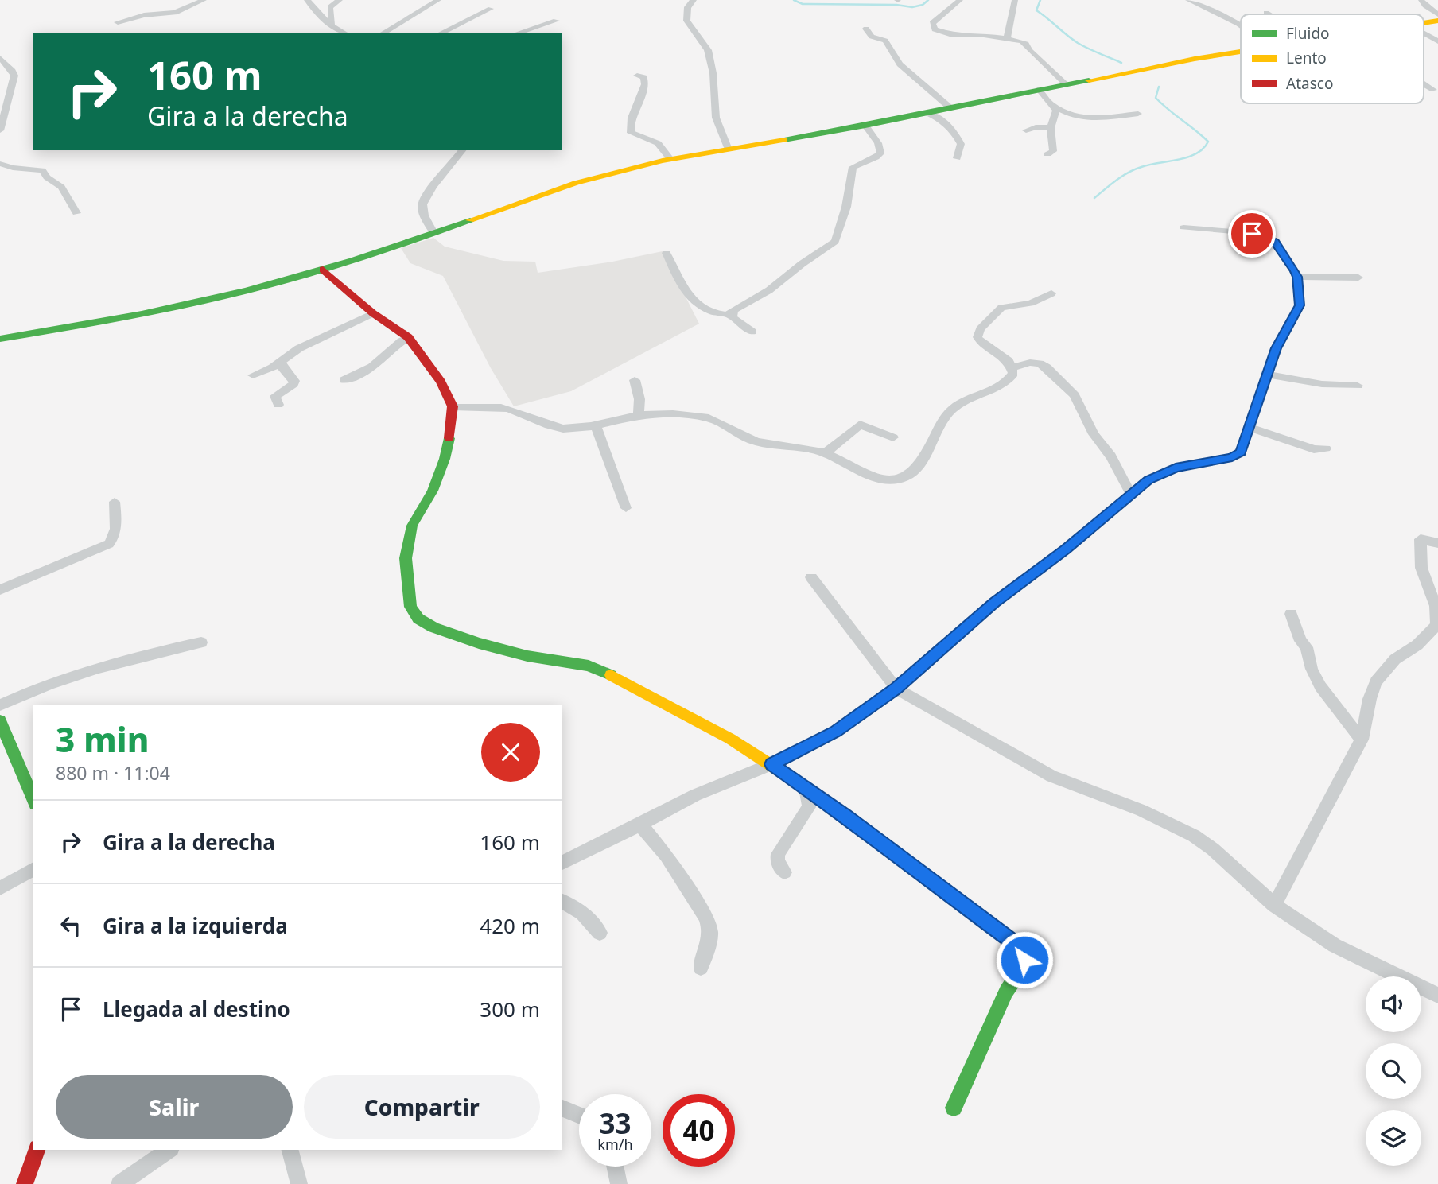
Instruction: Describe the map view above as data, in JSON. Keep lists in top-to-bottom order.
{
  "legend": ["Fluido", "Lento", "Atasco"],
  "page": {
    "turn": ["160 m", "Gira a la derecha"],
    "heading": ["3 min", "880 m · 11:04"],
    "list": [
      {
        "name": "Gira a la derecha",
        "value": "160 m"
      },
      {
        "name": "Gira a la izquierda",
        "value": "420 m"
      },
      {
        "name": "Llegada al destino",
        "value": "300 m"
      }
    ],
    "buttons": ["Salir", "Compartir"],
    "speed": "33 km/h",
    "limit": "40"
  }
}
